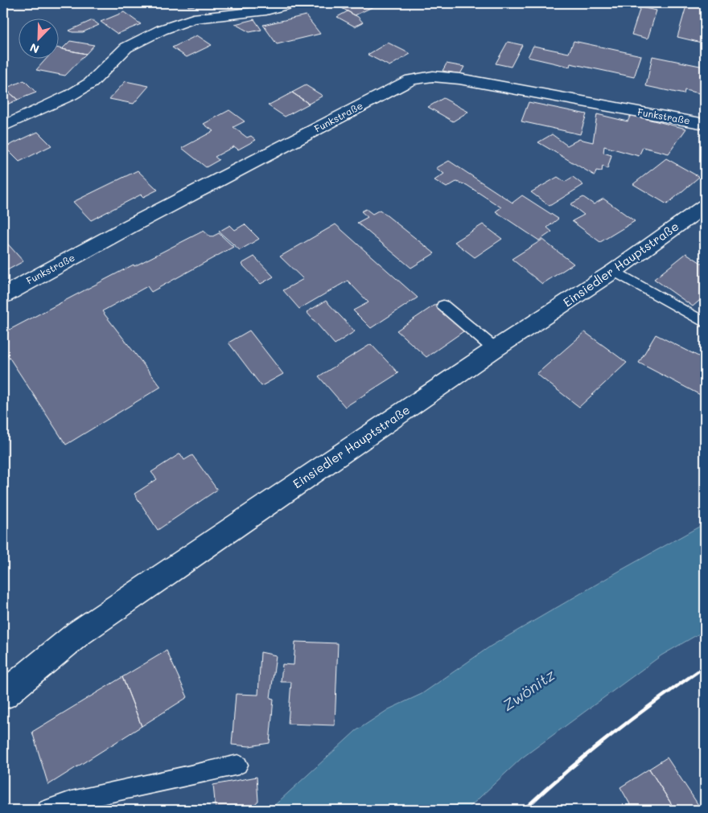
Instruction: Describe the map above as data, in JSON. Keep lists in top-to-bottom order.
{
  "streets": {
    "street": ["Funkstraße", "Einsiedler Hauptstraße"]
  },
  "water": ["Zwönitz"],
  "north": "bottom left"
}
